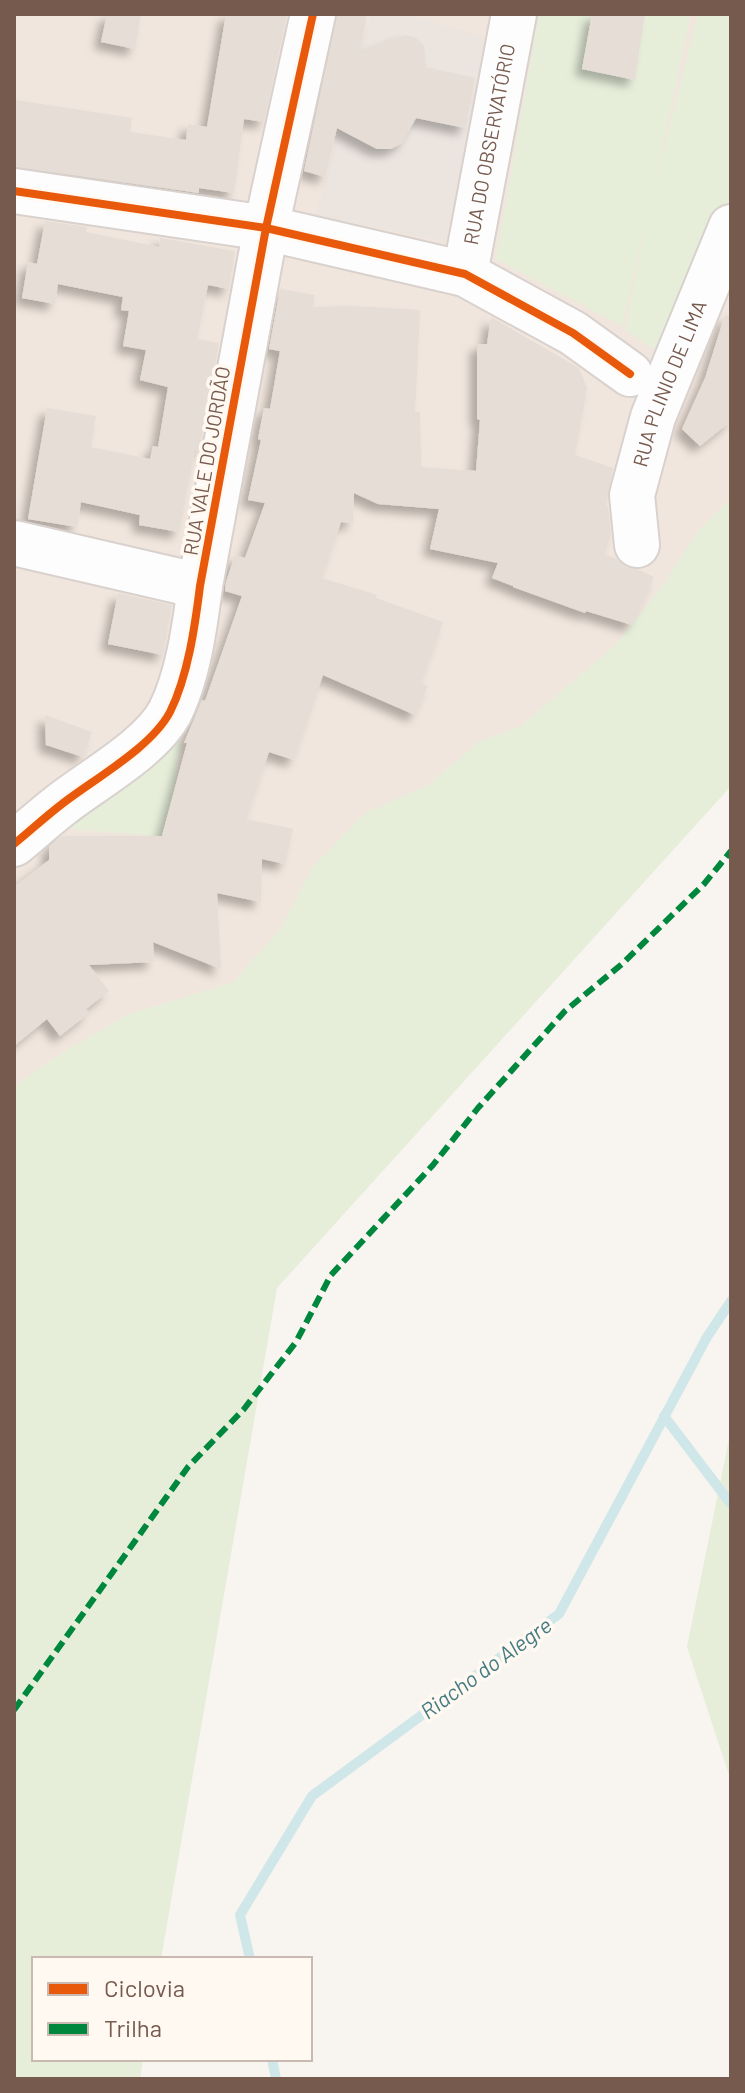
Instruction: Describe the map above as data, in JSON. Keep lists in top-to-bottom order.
{
  "streets": {
    "street": ["RUA DO OBSERVATÓRIO", "RUA PLINIO DE LIMA", "RUA VALE DO JORDÃO"]
  },
  "water": ["Riacho do Alegre"],
  "legend": ["Ciclovia", "Trilha"]
}
